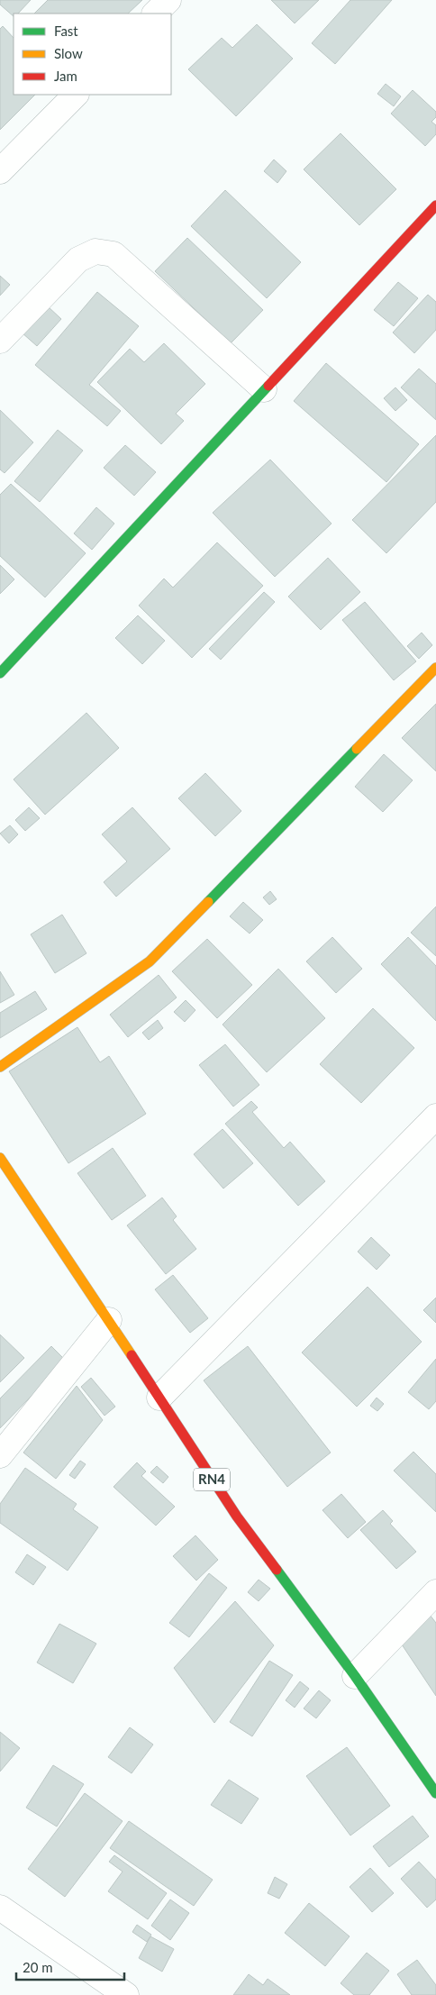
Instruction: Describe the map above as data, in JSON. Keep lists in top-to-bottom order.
{
  "streets": {
    "main road": ["RN4"]
  },
  "legend": ["Fast", "Slow", "Jam"],
  "scale_bar": "20 m"
}
